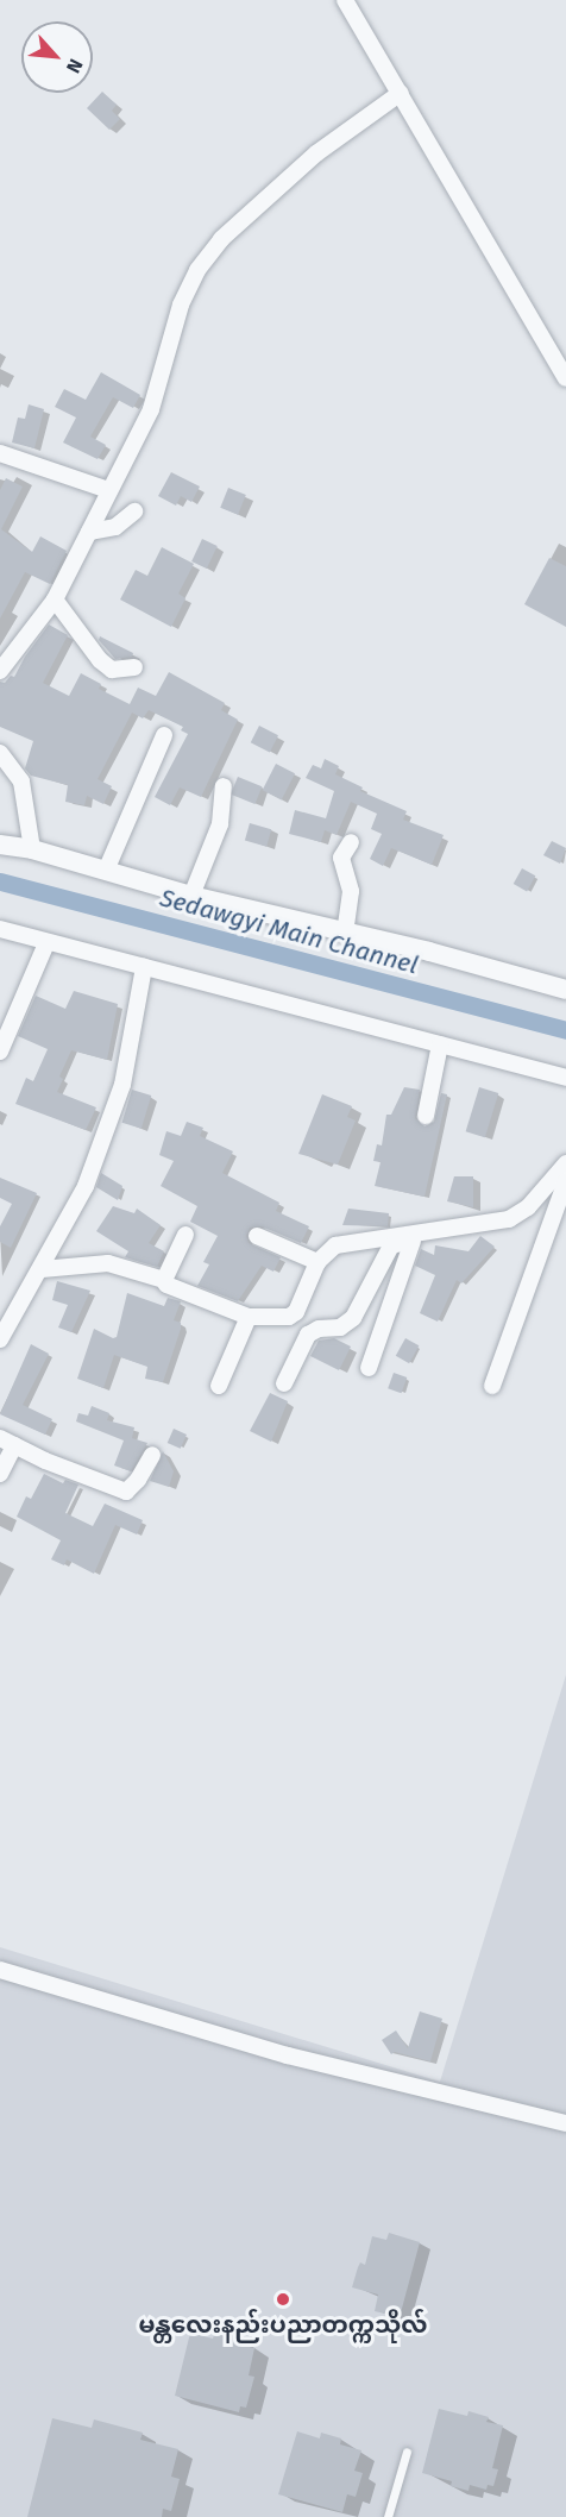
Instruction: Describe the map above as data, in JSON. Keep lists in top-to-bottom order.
{
  "water": ["Sedawgyi Main Channel"],
  "places": ["မန္တလေးနည်းပညာတက္ကသိုလ်"],
  "north": "bottom right"
}
